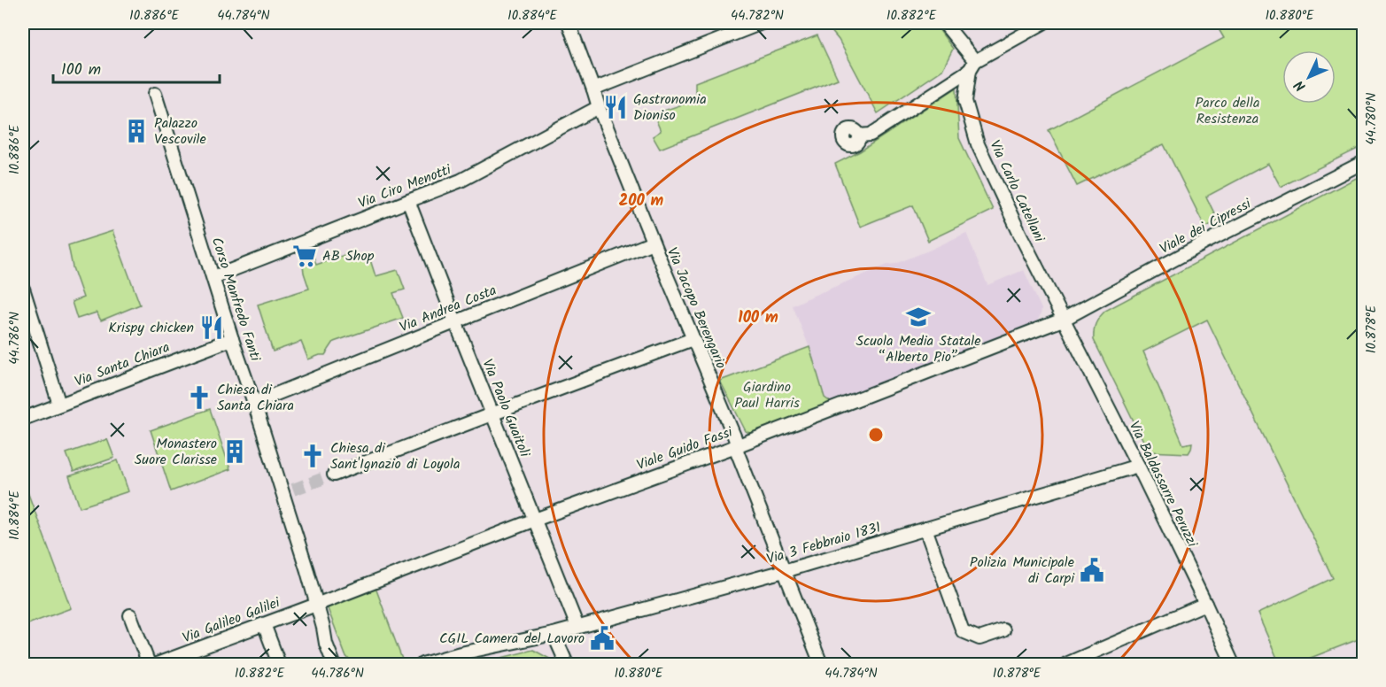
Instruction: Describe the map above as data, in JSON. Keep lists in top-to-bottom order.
{
  "streets": {
    "street": [
      "Via Ciro Menotti",
      "Via Carlo Catellani",
      "Viale dei Cipressi",
      "Corso Manfredo Fanti",
      "Via Jacopo Berengario",
      "Via Andrea Costa",
      "Via Santa Chiara",
      "Via Paolo Guaitoli",
      "Viale Guido Fassi",
      "Via Baldassarre Peruzzi",
      "Via 3 Febbraio 1831",
      "Via Galileo Galilei"
    ]
  },
  "crossings": [
    ["Via Ciro Menotti", "Corso Manfredo Fanti"],
    ["Via Ciro Menotti", "Via Jacopo Berengario"],
    ["Via Ciro Menotti", "Via Paolo Guaitoli"],
    ["Via Carlo Catellani", "Viale dei Cipressi"],
    ["Via Carlo Catellani", "Viale Guido Fassi"],
    ["Via Carlo Catellani", "Via Baldassarre Peruzzi"],
    ["Viale dei Cipressi", "Viale Guido Fassi"],
    ["Viale dei Cipressi", "Via Baldassarre Peruzzi"],
    ["Corso Manfredo Fanti", "Via Andrea Costa"],
    ["Corso Manfredo Fanti", "Via Santa Chiara"],
    ["Corso Manfredo Fanti", "Viale Guido Fassi"],
    ["Corso Manfredo Fanti", "Via Galileo Galilei"],
    ["Via Jacopo Berengario", "Via Andrea Costa"],
    ["Via Jacopo Berengario", "Viale Guido Fassi"],
    ["Via Jacopo Berengario", "Via 3 Febbraio 1831"],
    ["Via Andrea Costa", "Via Paolo Guaitoli"],
    ["Via Paolo Guaitoli", "Viale Guido Fassi"],
    ["Via Paolo Guaitoli", "Via 3 Febbraio 1831"],
    ["Viale Guido Fassi", "Via Baldassarre Peruzzi"],
    ["Viale Guido Fassi", "Via Galileo Galilei"],
    ["Via Baldassarre Peruzzi", "Via 3 Febbraio 1831"]
  ],
  "parks": ["Parco della Resistenza", "Giardino Paul Harris"],
  "places": {
    "restaurant": ["Gastronomia Dioniso", "Krispy chicken"],
    "building": ["Palazzo Vescovile", "Monastero Suore Clarisse"],
    "supermarket": ["AB Shop"],
    "school or university": ["Scuola Media Statale “Alberto Pio”"],
    "church": ["Chiesa di Santa Chiara", "Chiesa di Sant'Ignazio di Loyola"],
    "public building": ["Polizia Municipale di Carpi", "CGIL Camera del Lavoro"]
  },
  "scale_bar": "100 m",
  "north": "bottom left",
  "coordinates": [
    "10.886°E",
    "44.784°N",
    "10.884°E",
    "44.782°N",
    "10.882°E",
    "10.880°E",
    "44.780°N",
    "10.878°E",
    "44.786°N"
  ],
  "rings": ["200 m", "100 m"]
}
